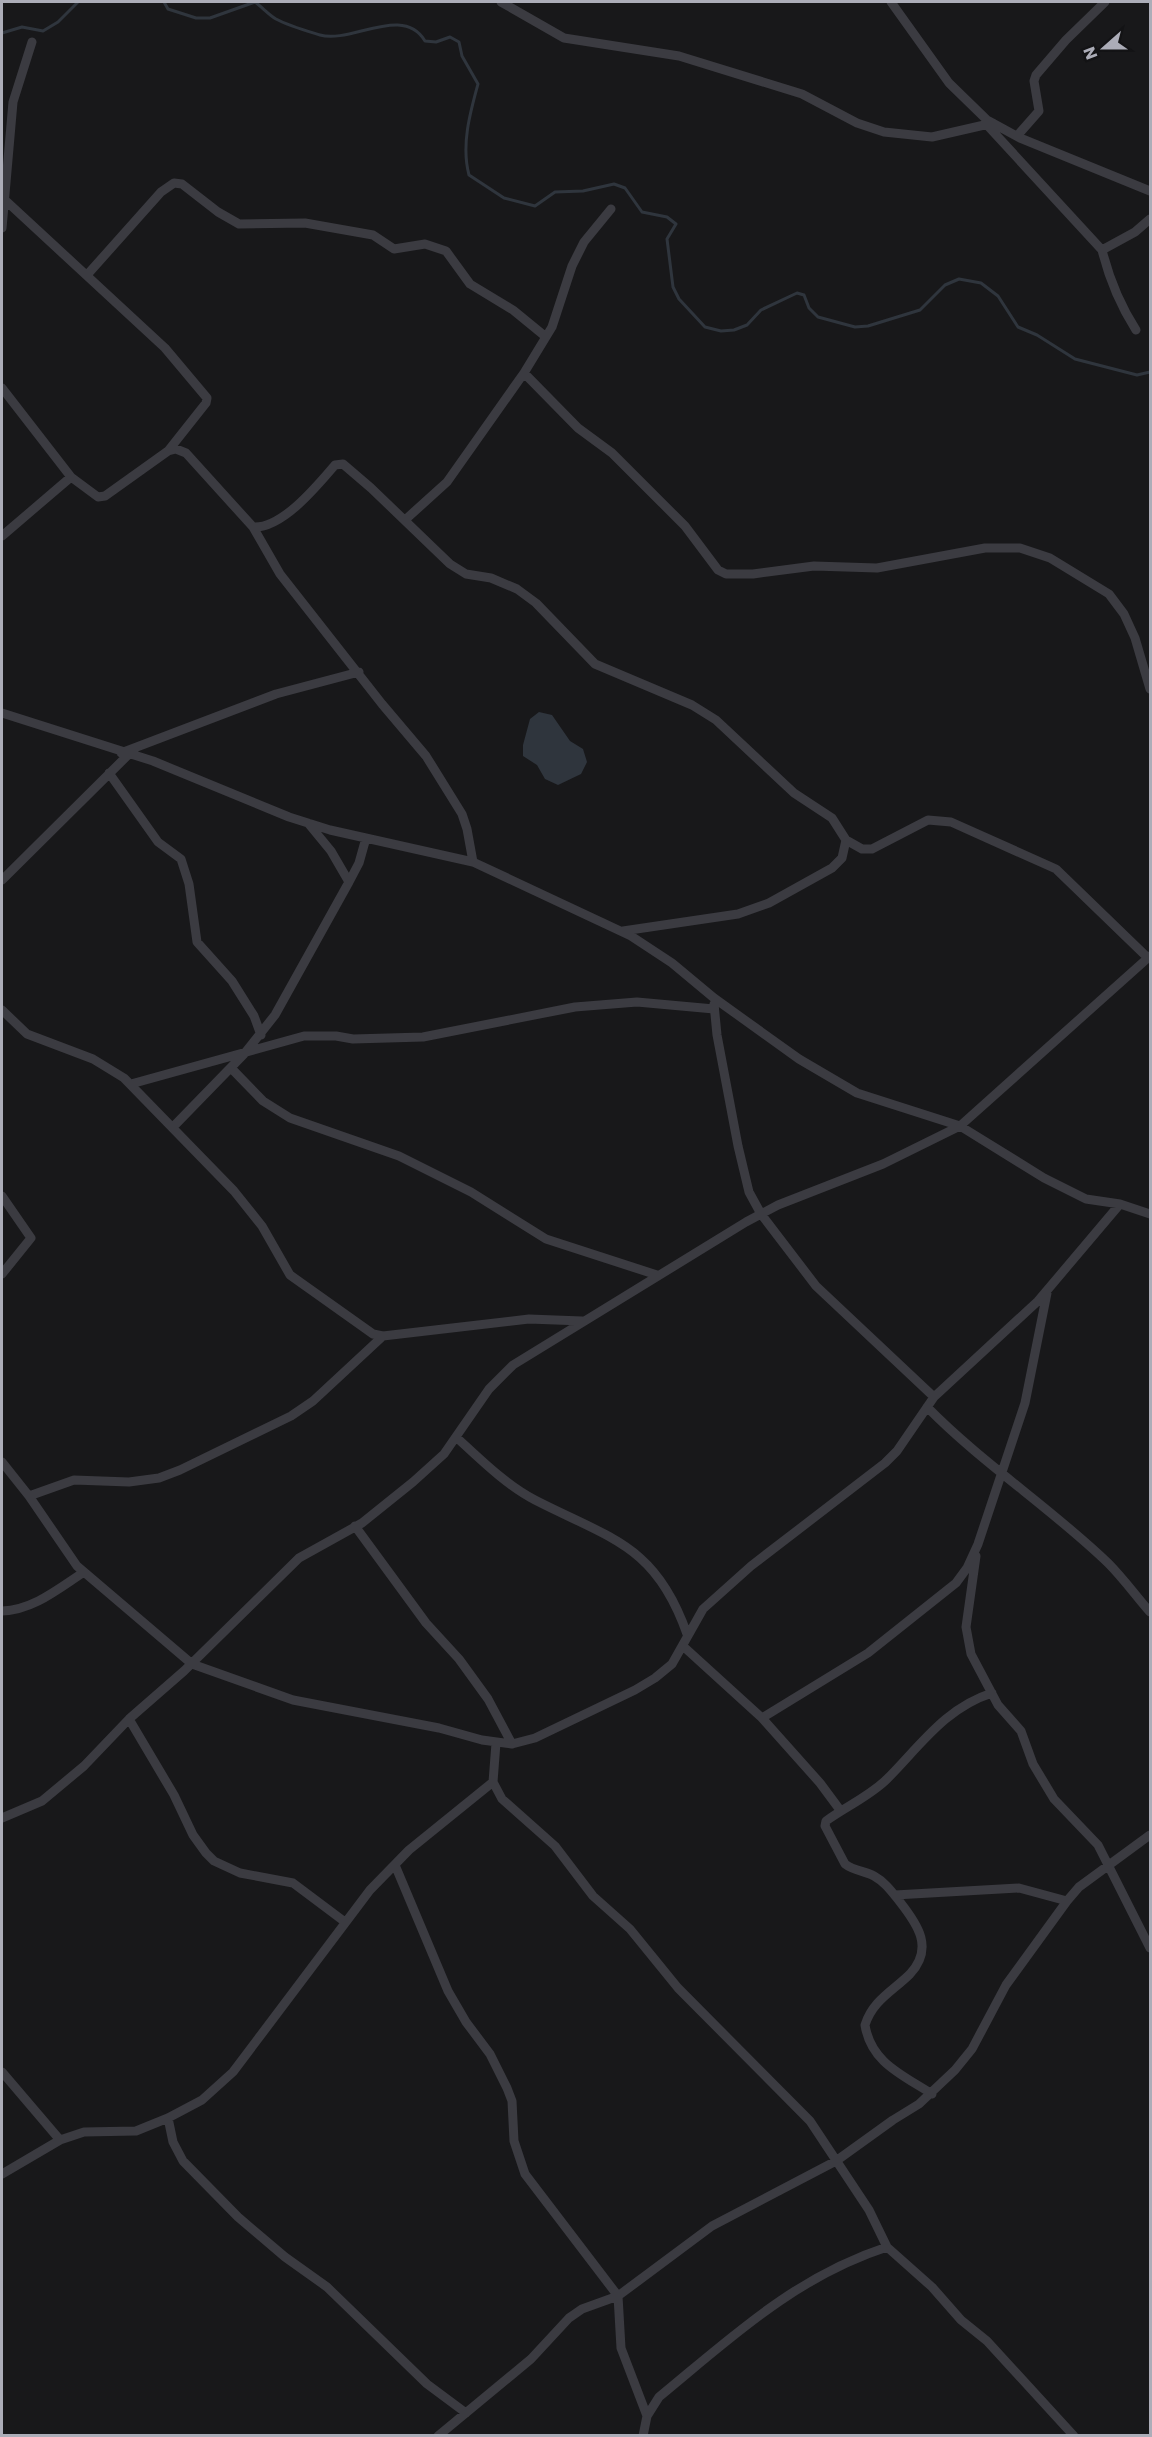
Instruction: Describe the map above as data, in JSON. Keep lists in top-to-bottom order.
{
  "north": "left"
}
